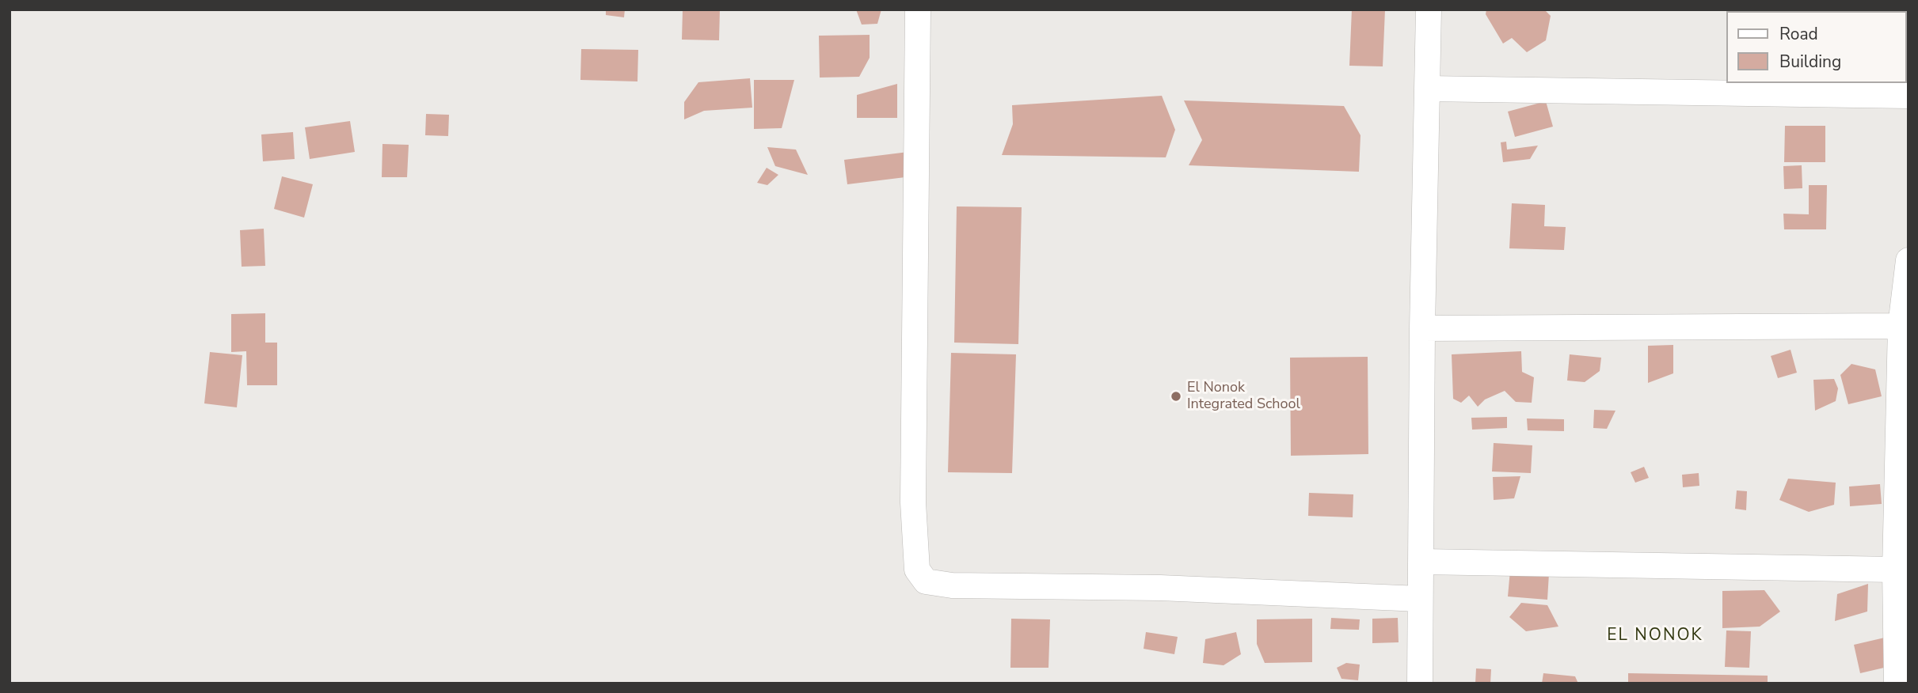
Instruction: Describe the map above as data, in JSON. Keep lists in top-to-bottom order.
{
  "districts": ["EL NONOK"],
  "places": ["El Nonok Integrated School"],
  "legend": ["Road", "Building"]
}
